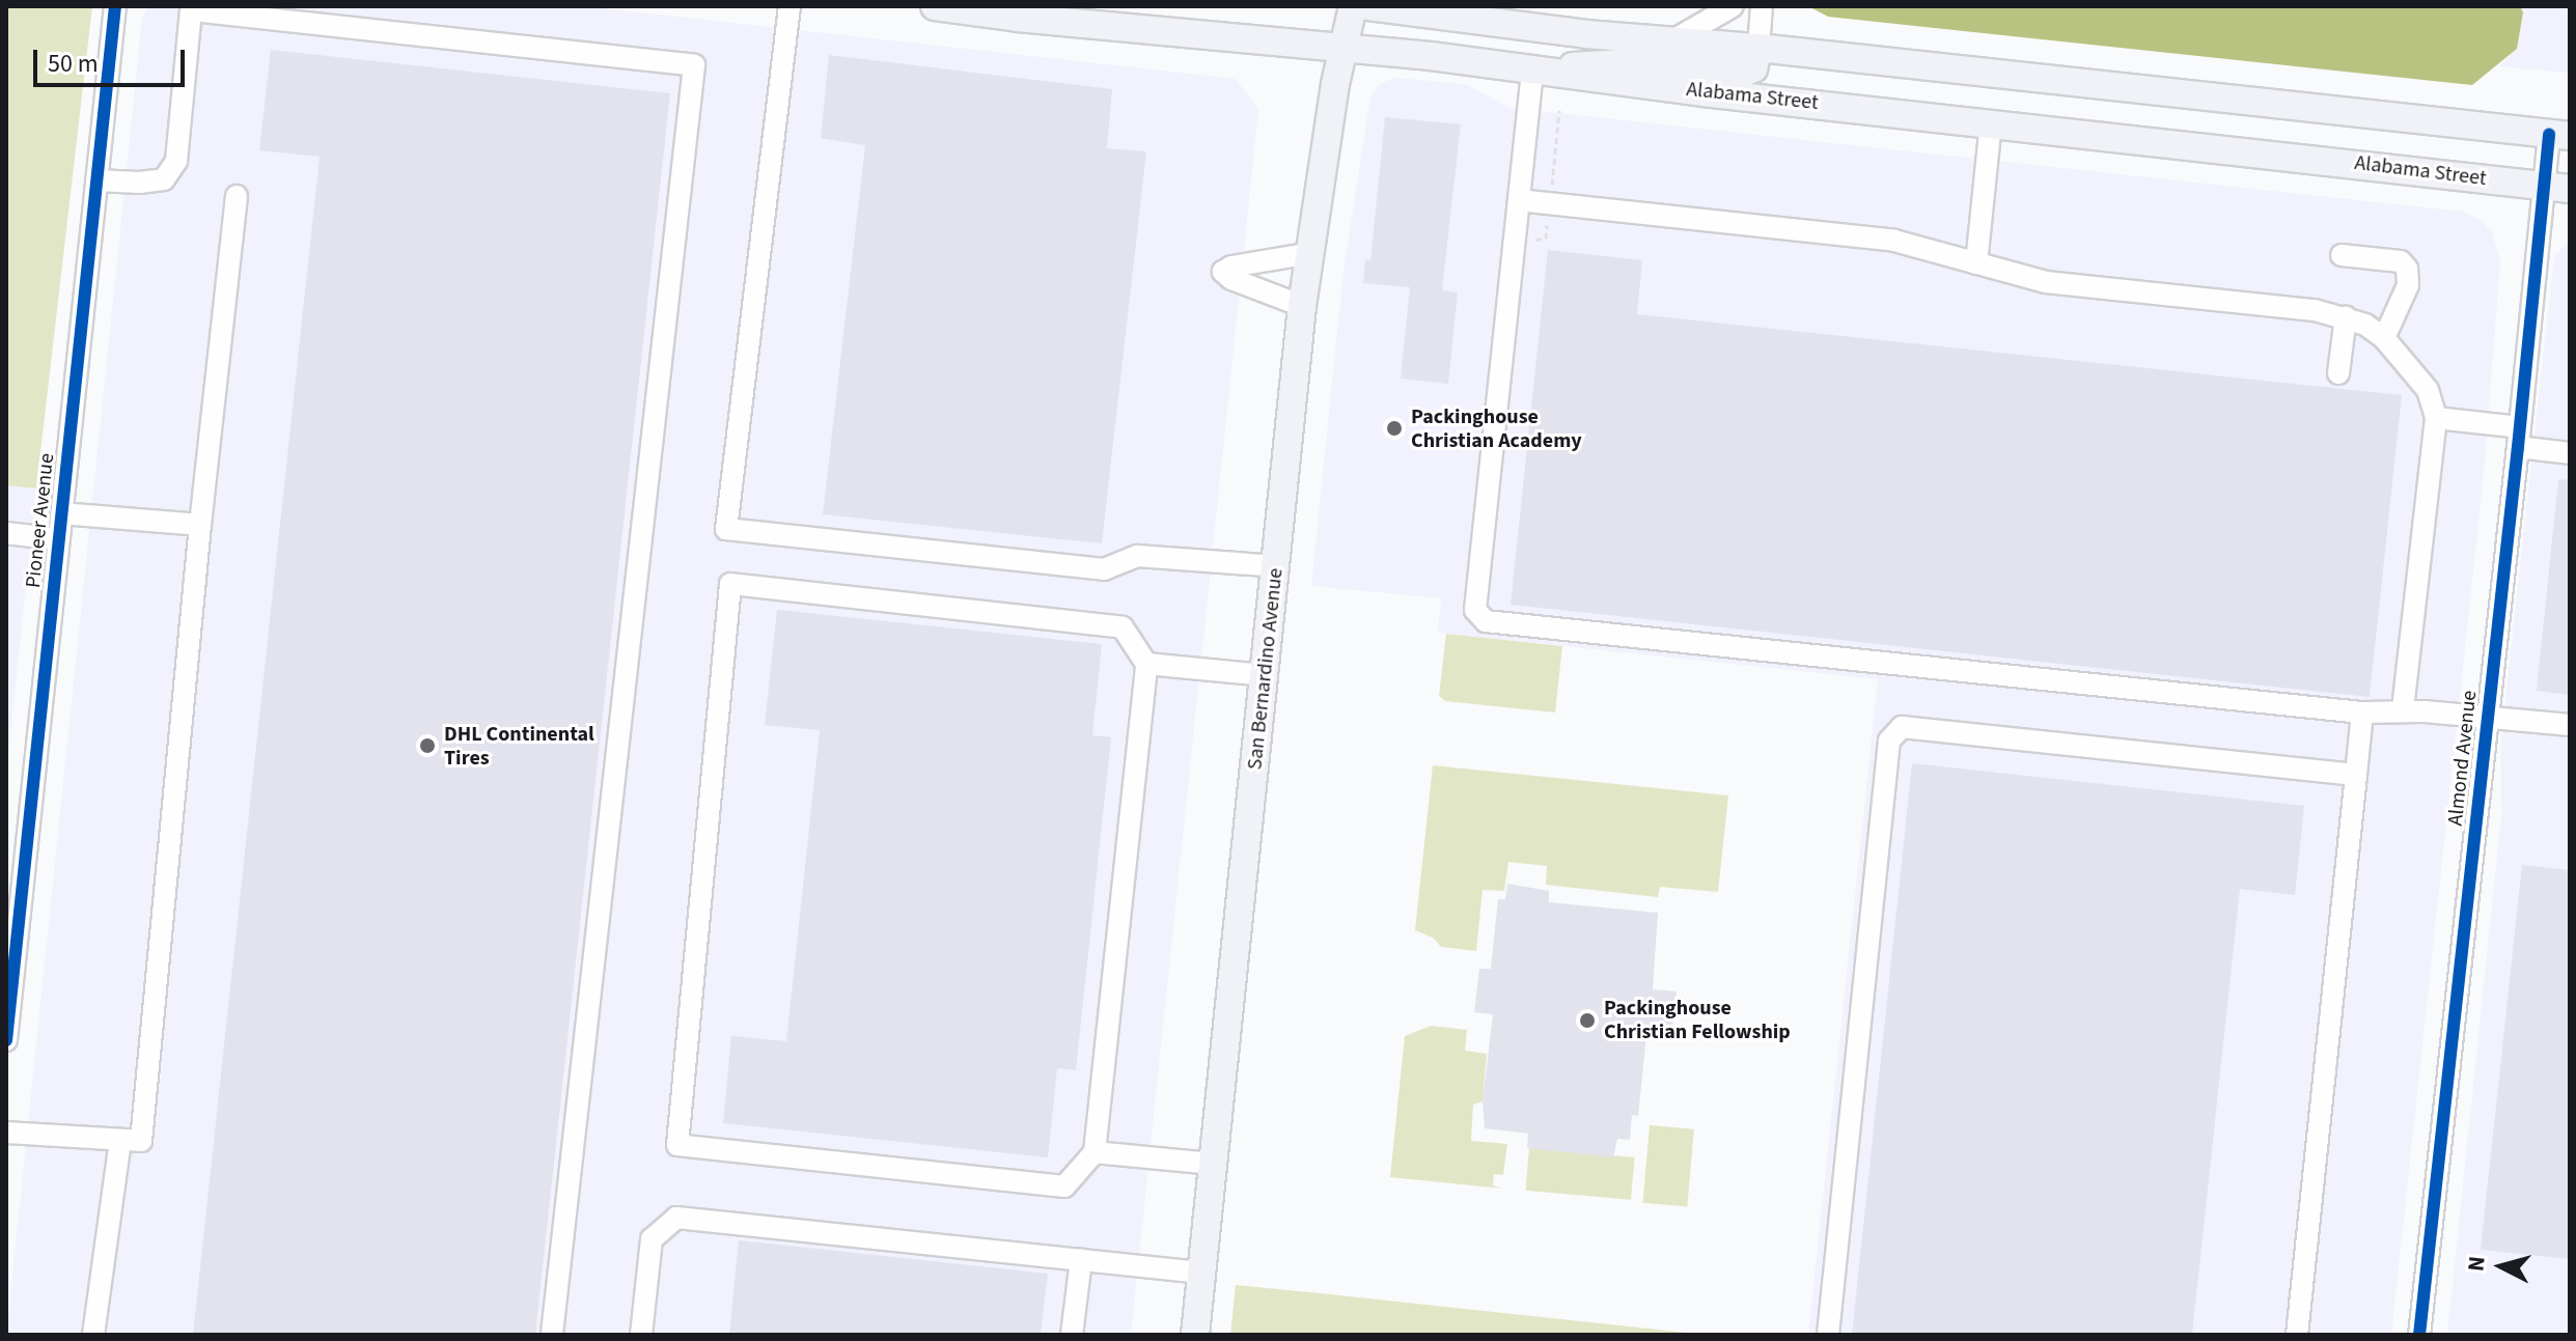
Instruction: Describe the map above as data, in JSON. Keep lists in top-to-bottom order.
{
  "streets": {
    "main road": ["Alabama Street", "San Bernardino Avenue"],
    "street": ["Pioneer Avenue", "Almond Avenue"]
  },
  "crossings": [
    ["Alabama Street", "San Bernardino Avenue"],
    ["Alabama Street", "Almond Avenue"]
  ],
  "places": ["Packinghouse Christian Academy", "DHL Continental Tires", "Packinghouse Christian Fellowship"],
  "scale_bar": "50 m",
  "north": "left"
}
